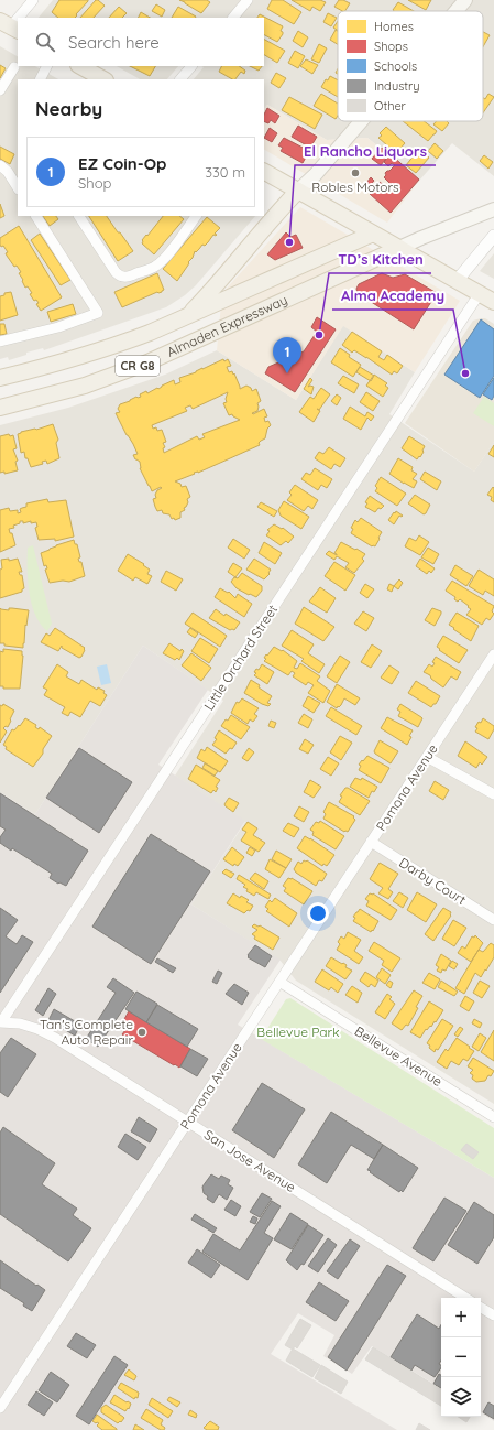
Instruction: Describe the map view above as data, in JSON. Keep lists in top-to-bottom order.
{
  "streets": {
    "main road": ["Almaden Expressway", "CR G8"],
    "street": [
      "Little Orchard Street",
      "Pomona Avenue",
      "Darby Court",
      "Bellevue Avenue",
      "San Jose Avenue"
    ]
  },
  "crossings": [
    ["Little Orchard Street", "San Jose Avenue"],
    ["Pomona Avenue", "Darby Court"],
    ["Pomona Avenue", "Bellevue Avenue"],
    ["Pomona Avenue", "San Jose Avenue"]
  ],
  "parks": ["Bellevue Park"],
  "places": [
    "Robles Motors",
    "El Rancho Liquors",
    "TD’s Kitchen",
    "Alma Academy",
    "Tan's Complete Auto Repair"
  ],
  "legend": [
    "Homes",
    "Shops",
    "Schools",
    "Industry",
    "Other"
  ],
  "page": {
    "search": "Search here",
    "heading": "Nearby",
    "list": [
      {
        "mark": "1",
        "name": "EZ Coin-Op",
        "note": "Shop",
        "value": "330 m"
      }
    ],
    "pins": "1",
    "map_buttons": ["+", "−"]
  }
}
